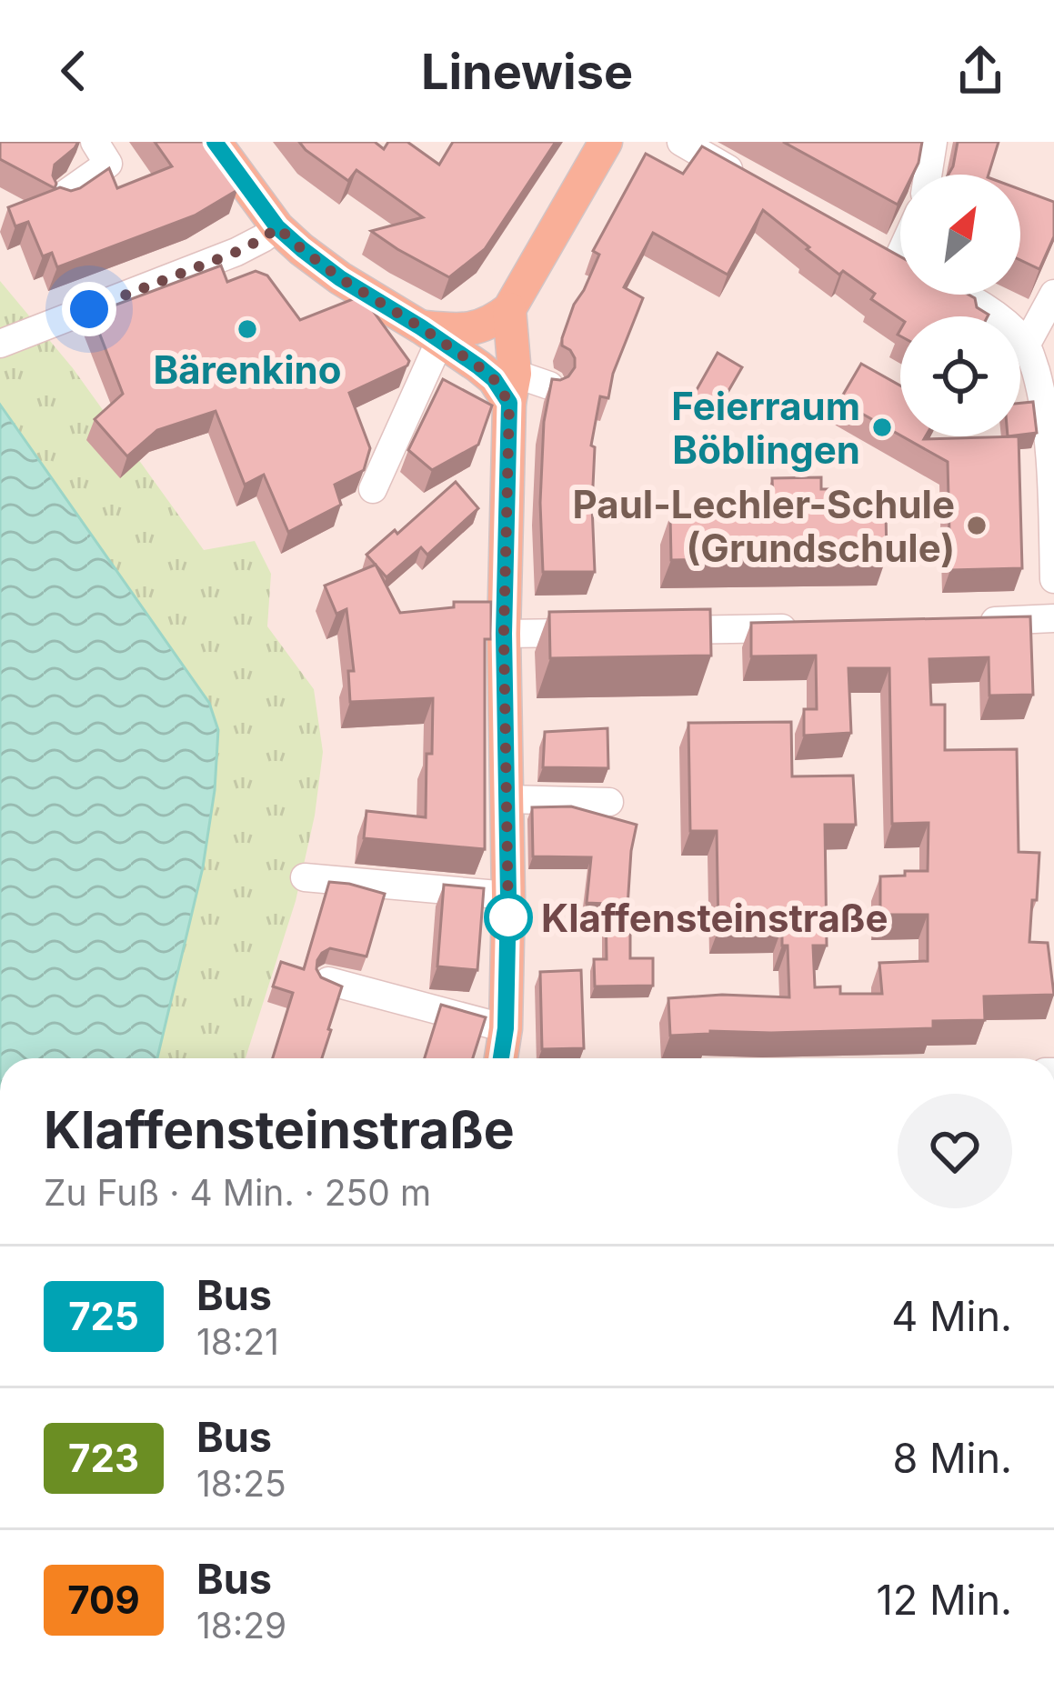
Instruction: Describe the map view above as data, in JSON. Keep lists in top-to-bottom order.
{
  "places": [
    "Bärenkino",
    "Feierraum Böblingen",
    "Paul-Lechler-Schule (Grundschule)",
    "Klaffensteinstraße"
  ],
  "lines": ["bus line 725"],
  "north": "top right",
  "page": {
    "header": "Linewise",
    "heading": ["Klaffensteinstraße", "Zu Fuß · 4 Min. · 250 m"],
    "list": [
      {
        "mark": "725",
        "name": "Bus",
        "note": "18:21",
        "value": "4 Min."
      },
      {
        "mark": "723",
        "name": "Bus",
        "note": "18:25",
        "value": "8 Min."
      },
      {
        "mark": "709",
        "name": "Bus",
        "note": "18:29",
        "value": "12 Min."
      }
    ]
  }
}
